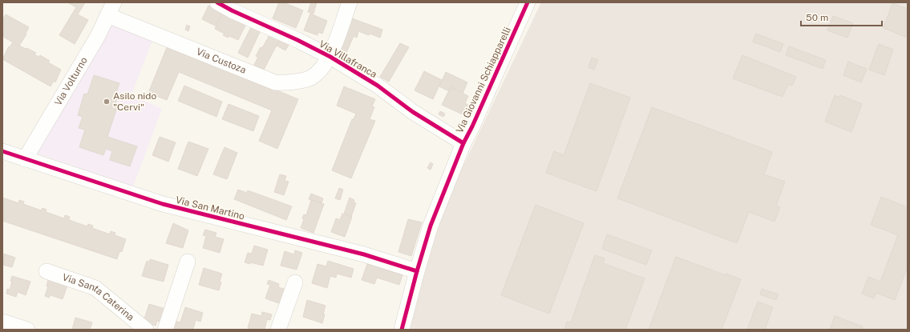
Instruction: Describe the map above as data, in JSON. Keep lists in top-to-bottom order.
{
  "streets": {
    "street": [
      "Via Villafranca",
      "Via Custoza",
      "Via Giovanni Schiapparelli",
      "Via Volturno",
      "Via San Martino",
      "Via Santa Caterina"
    ]
  },
  "crossings": [
    ["Via Villafranca", "Via Custoza"],
    ["Via Villafranca", "Via Giovanni Schiapparelli"],
    ["Via Custoza", "Via Volturno"],
    ["Via Giovanni Schiapparelli", "Via San Martino"],
    ["Via Volturno", "Via San Martino"]
  ],
  "places": ["Asilo nido \"Cervi\""],
  "scale_bar": "50 m"
}
